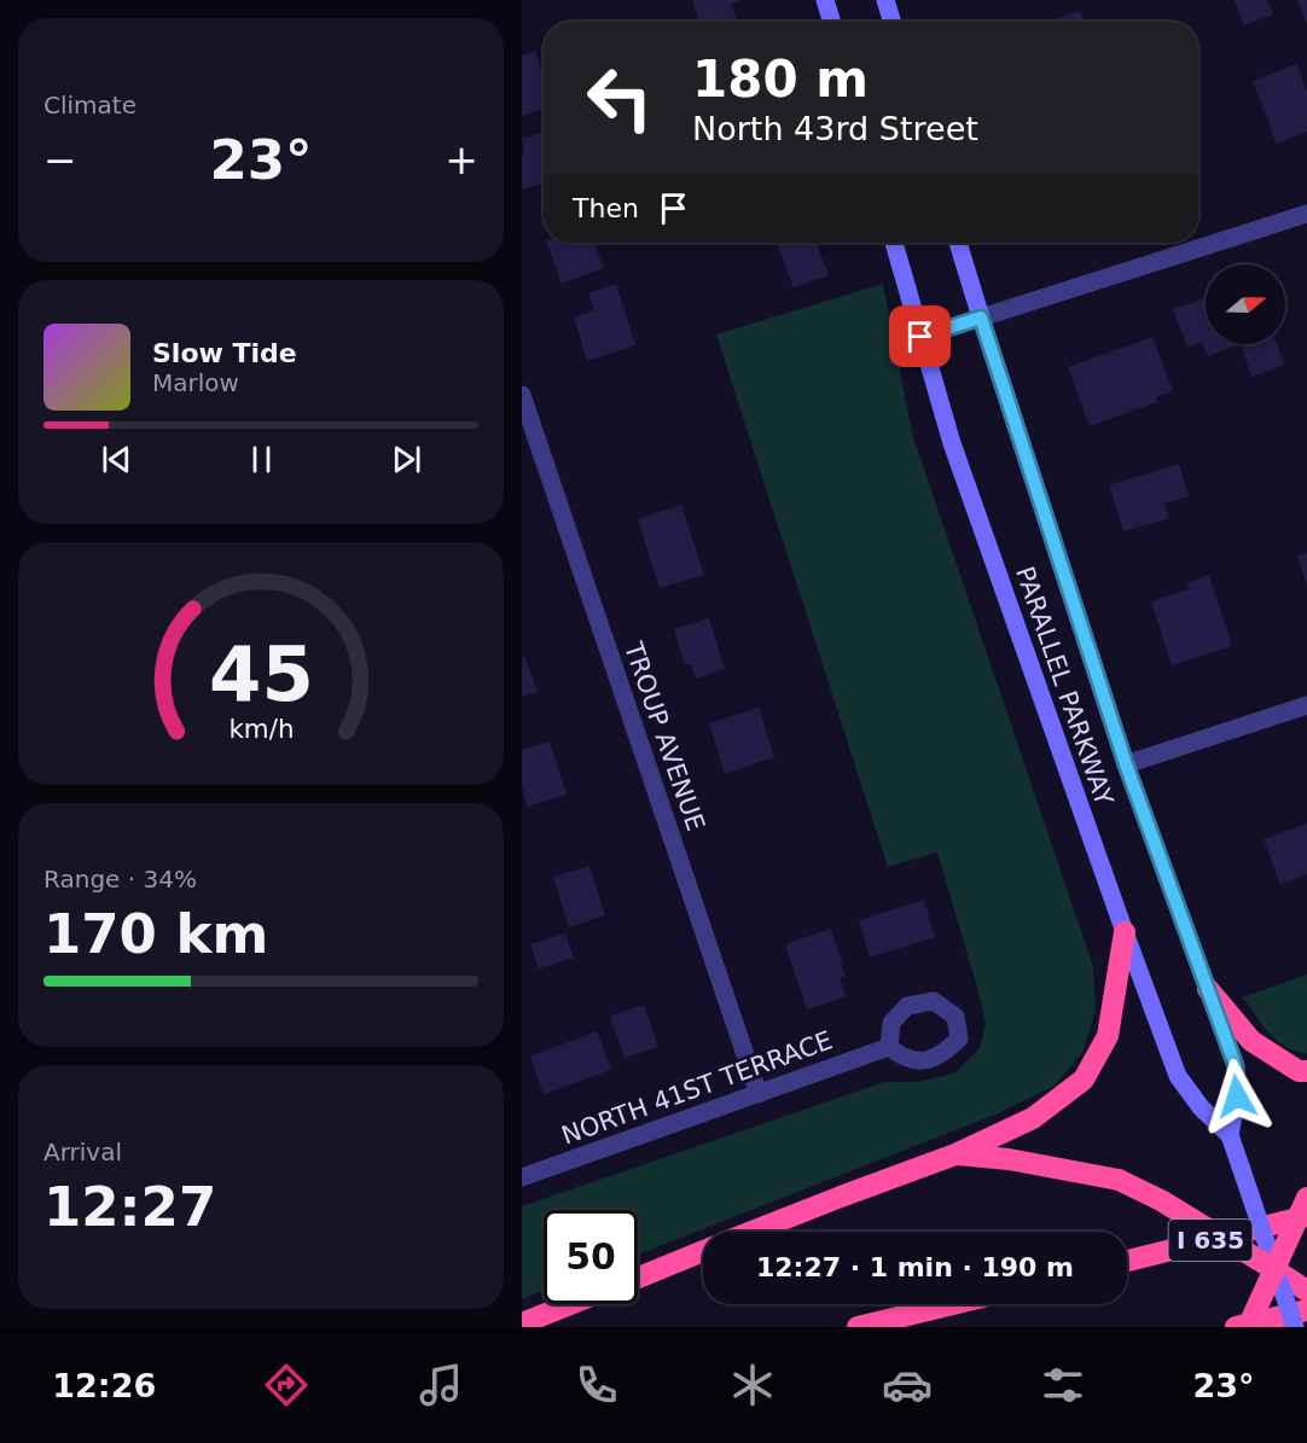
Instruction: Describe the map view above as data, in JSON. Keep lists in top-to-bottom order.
{
  "streets": {
    "highway": ["I 635"],
    "main road": ["PARALLEL PARKWAY"],
    "street": ["TROUP AVENUE", "NORTH 41ST TERRACE"]
  },
  "crossings": [
    ["TROUP AVENUE", "NORTH 41ST TERRACE"]
  ],
  "north": "right",
  "page": {
    "tile": [
      "Climate",
      ["Range · 34%", "170 km"],
      ["Arrival", "12:27"]
    ],
    "turn": ["180 m", "North 43rd Street"],
    "heat": ["−", "23°", "+"],
    "then": "Then",
    "song": ["Slow Tide", "Marlow"],
    "limit": "50",
    "trip": "12:27 · 1 min · 190 m",
    "tabs": ["12:26", "23°"],
    "gauge": ["45", "km/h"]
  }
}
